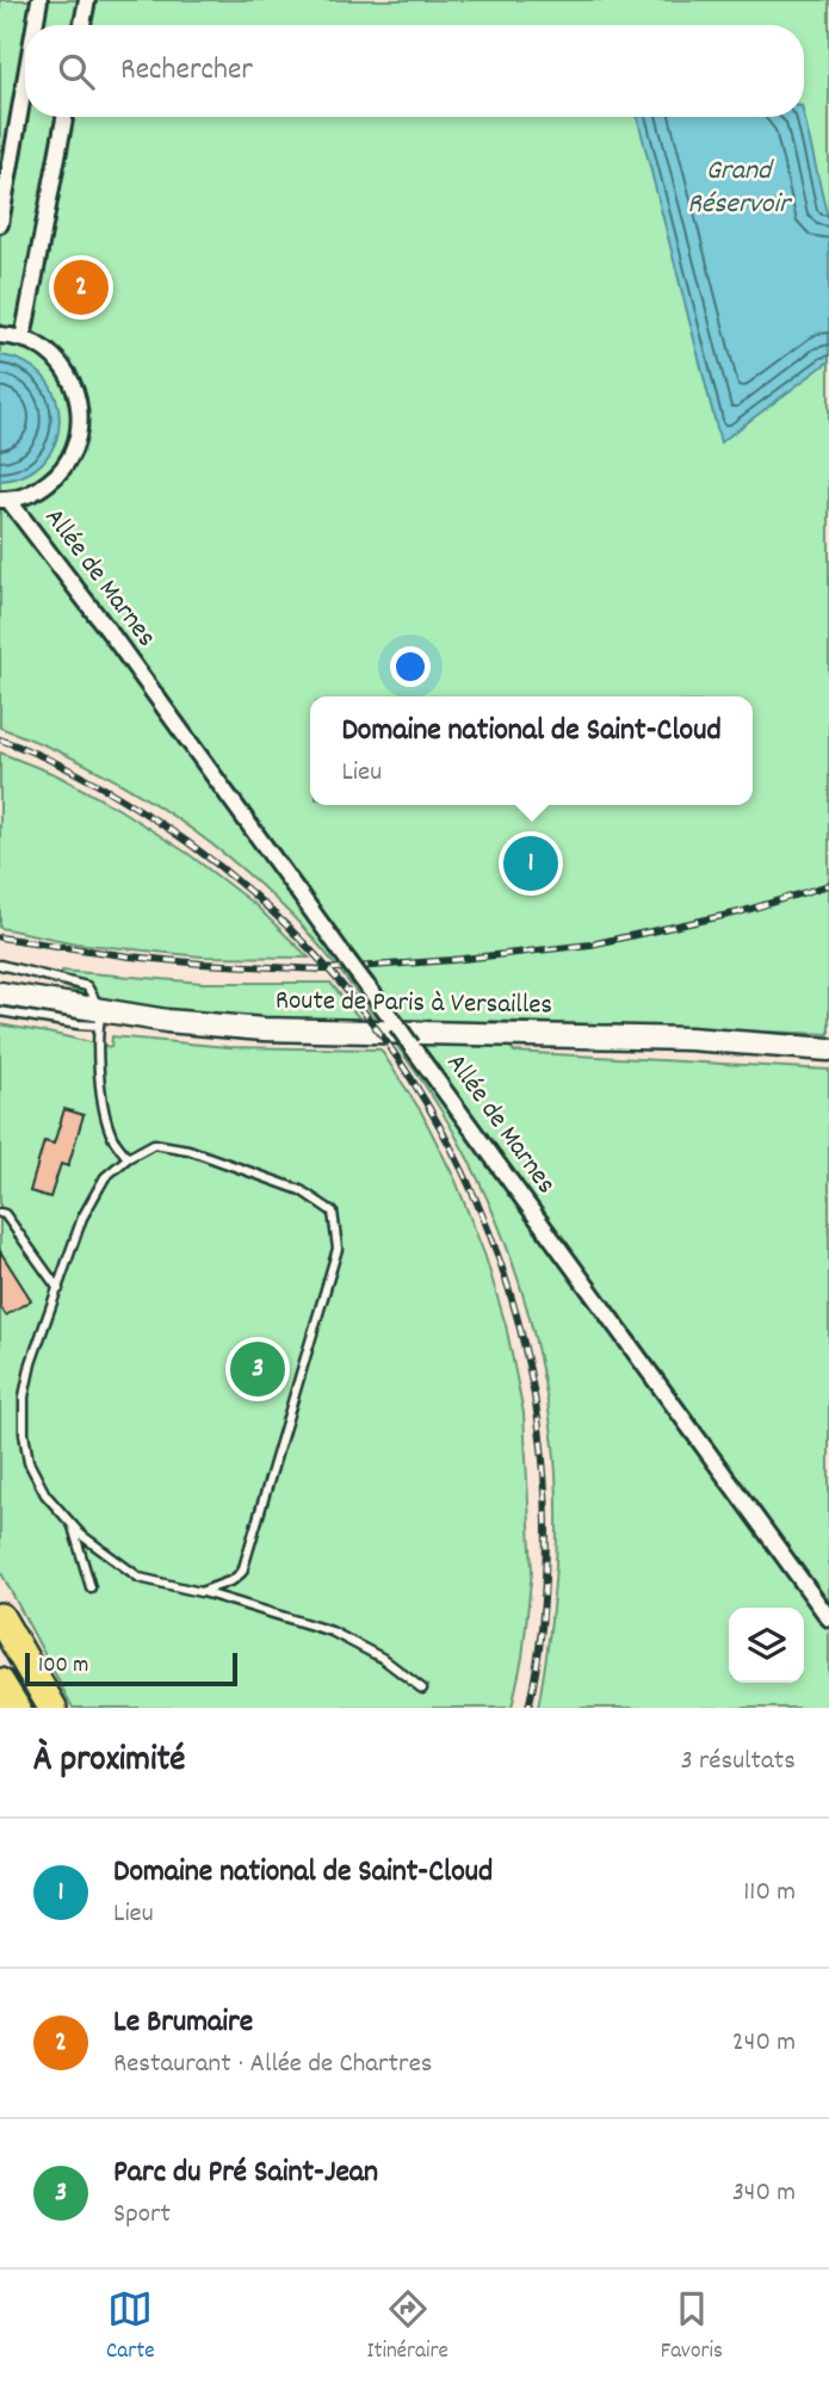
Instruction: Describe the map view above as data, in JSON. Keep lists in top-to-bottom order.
{
  "streets": {
    "main road": ["Route de Paris à Versailles"],
    "street": ["Allée de Marnes"]
  },
  "water": ["Grand Réservoir"],
  "scale_bar": "100 m",
  "page": {
    "search": "Rechercher",
    "pins": ["2", "1", "3"],
    "popup": ["Domaine national de Saint-Cloud", "Lieu"],
    "scale": "100 m",
    "heading": ["À proximité", "3 résultats"],
    "list": [
      {
        "mark": "1",
        "name": "Domaine national de Saint-Cloud",
        "note": "Lieu",
        "value": "110 m"
      },
      {
        "mark": "2",
        "name": "Le Brumaire",
        "note": "Restaurant · Allée de Chartres",
        "value": "240 m"
      },
      {
        "mark": "3",
        "name": "Parc du Pré Saint-Jean",
        "note": "Sport",
        "value": "340 m"
      }
    ],
    "nav": ["Carte", "Itinéraire", "Favoris"]
  }
}
